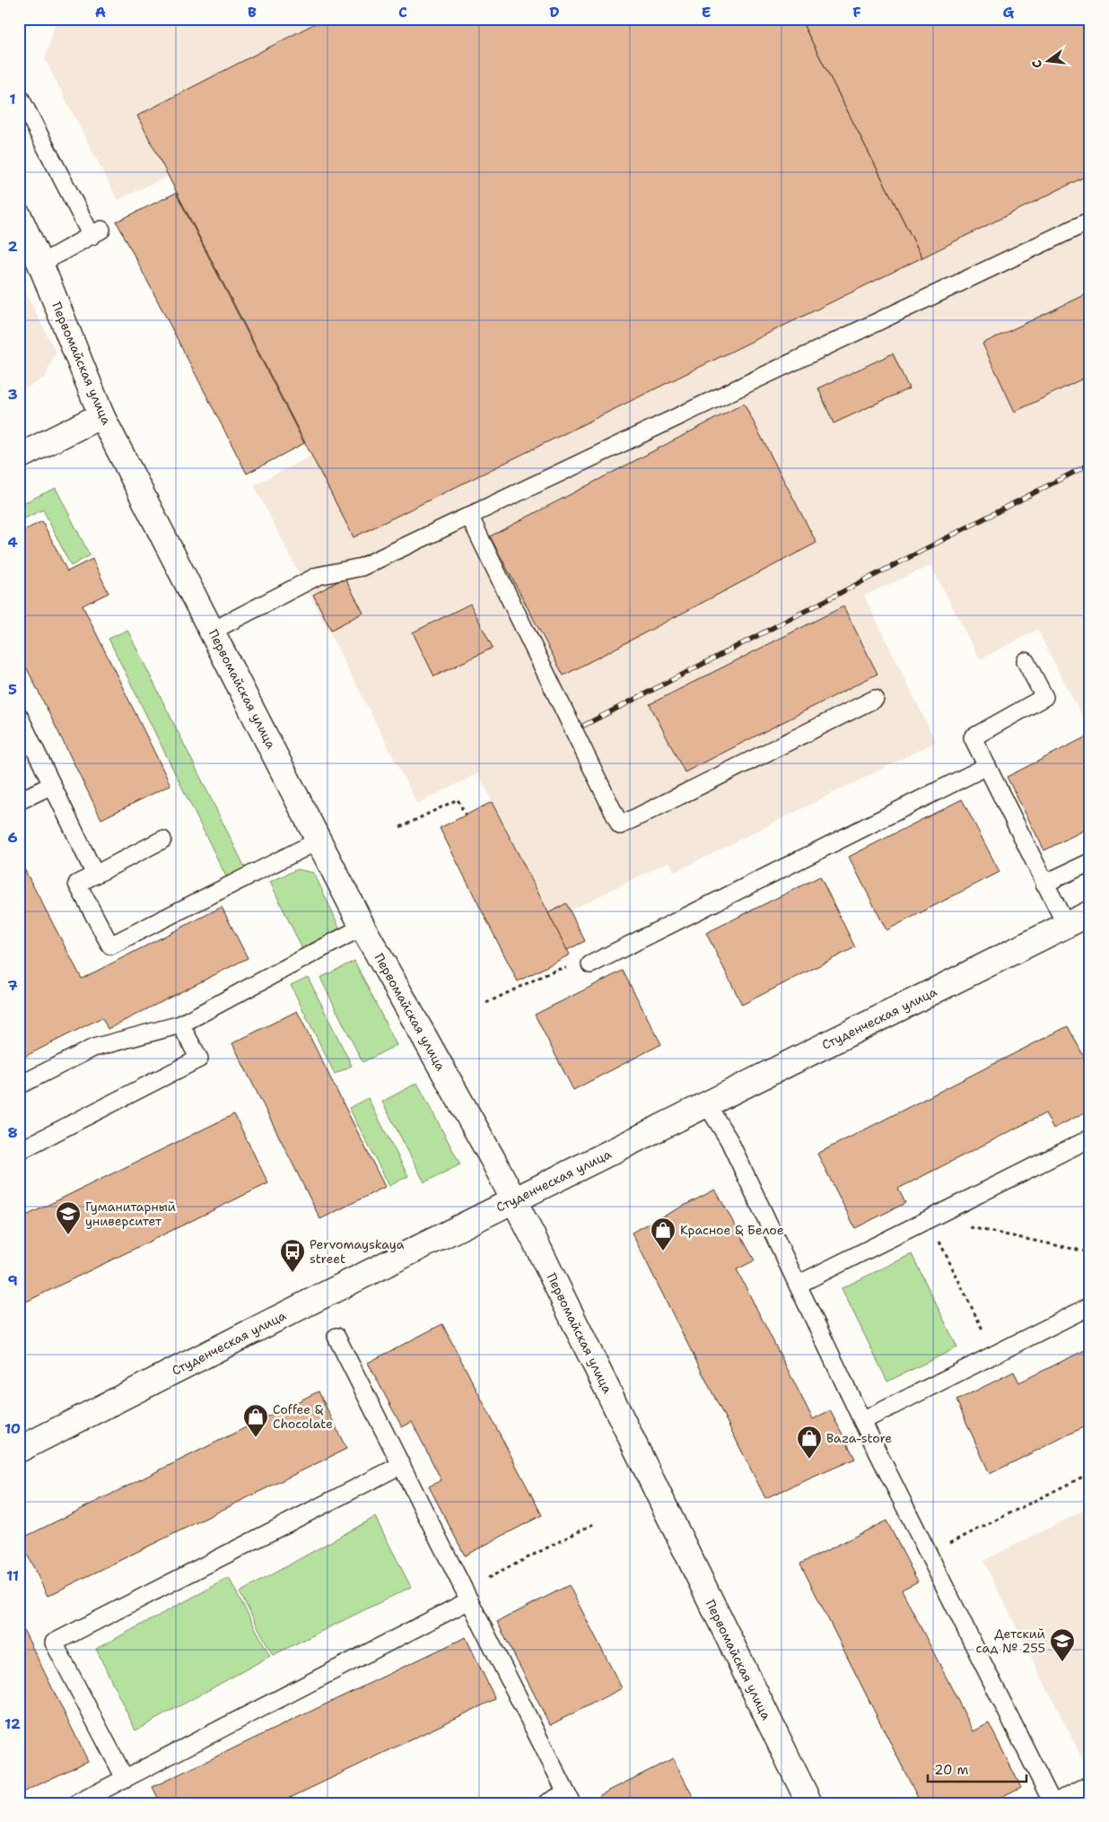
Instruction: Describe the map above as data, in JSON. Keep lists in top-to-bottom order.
{
  "streets": {
    "street": ["Первомайская улица", "Студенческая улица"]
  },
  "crossings": [
    ["Первомайская улица", "Студенческая улица"]
  ],
  "places": {
    "school or university": ["Гуманитарный университет", "Детский сад № 255"],
    "shop": ["Красное & Белое", "Coffee & Chocolate", "Baza-store"],
    "bus stop": ["Pervomayskaya street"]
  },
  "scale_bar": "20 m",
  "north": "left",
  "grid": {
    "columns": [
      "A",
      "B",
      "C",
      "D",
      "E",
      "F",
      "G"
    ],
    "rows": [
      "1",
      "2",
      "3",
      "4",
      "5",
      "6",
      "7",
      "8",
      "9",
      "10",
      "11",
      "12"
    ]
  }
}
